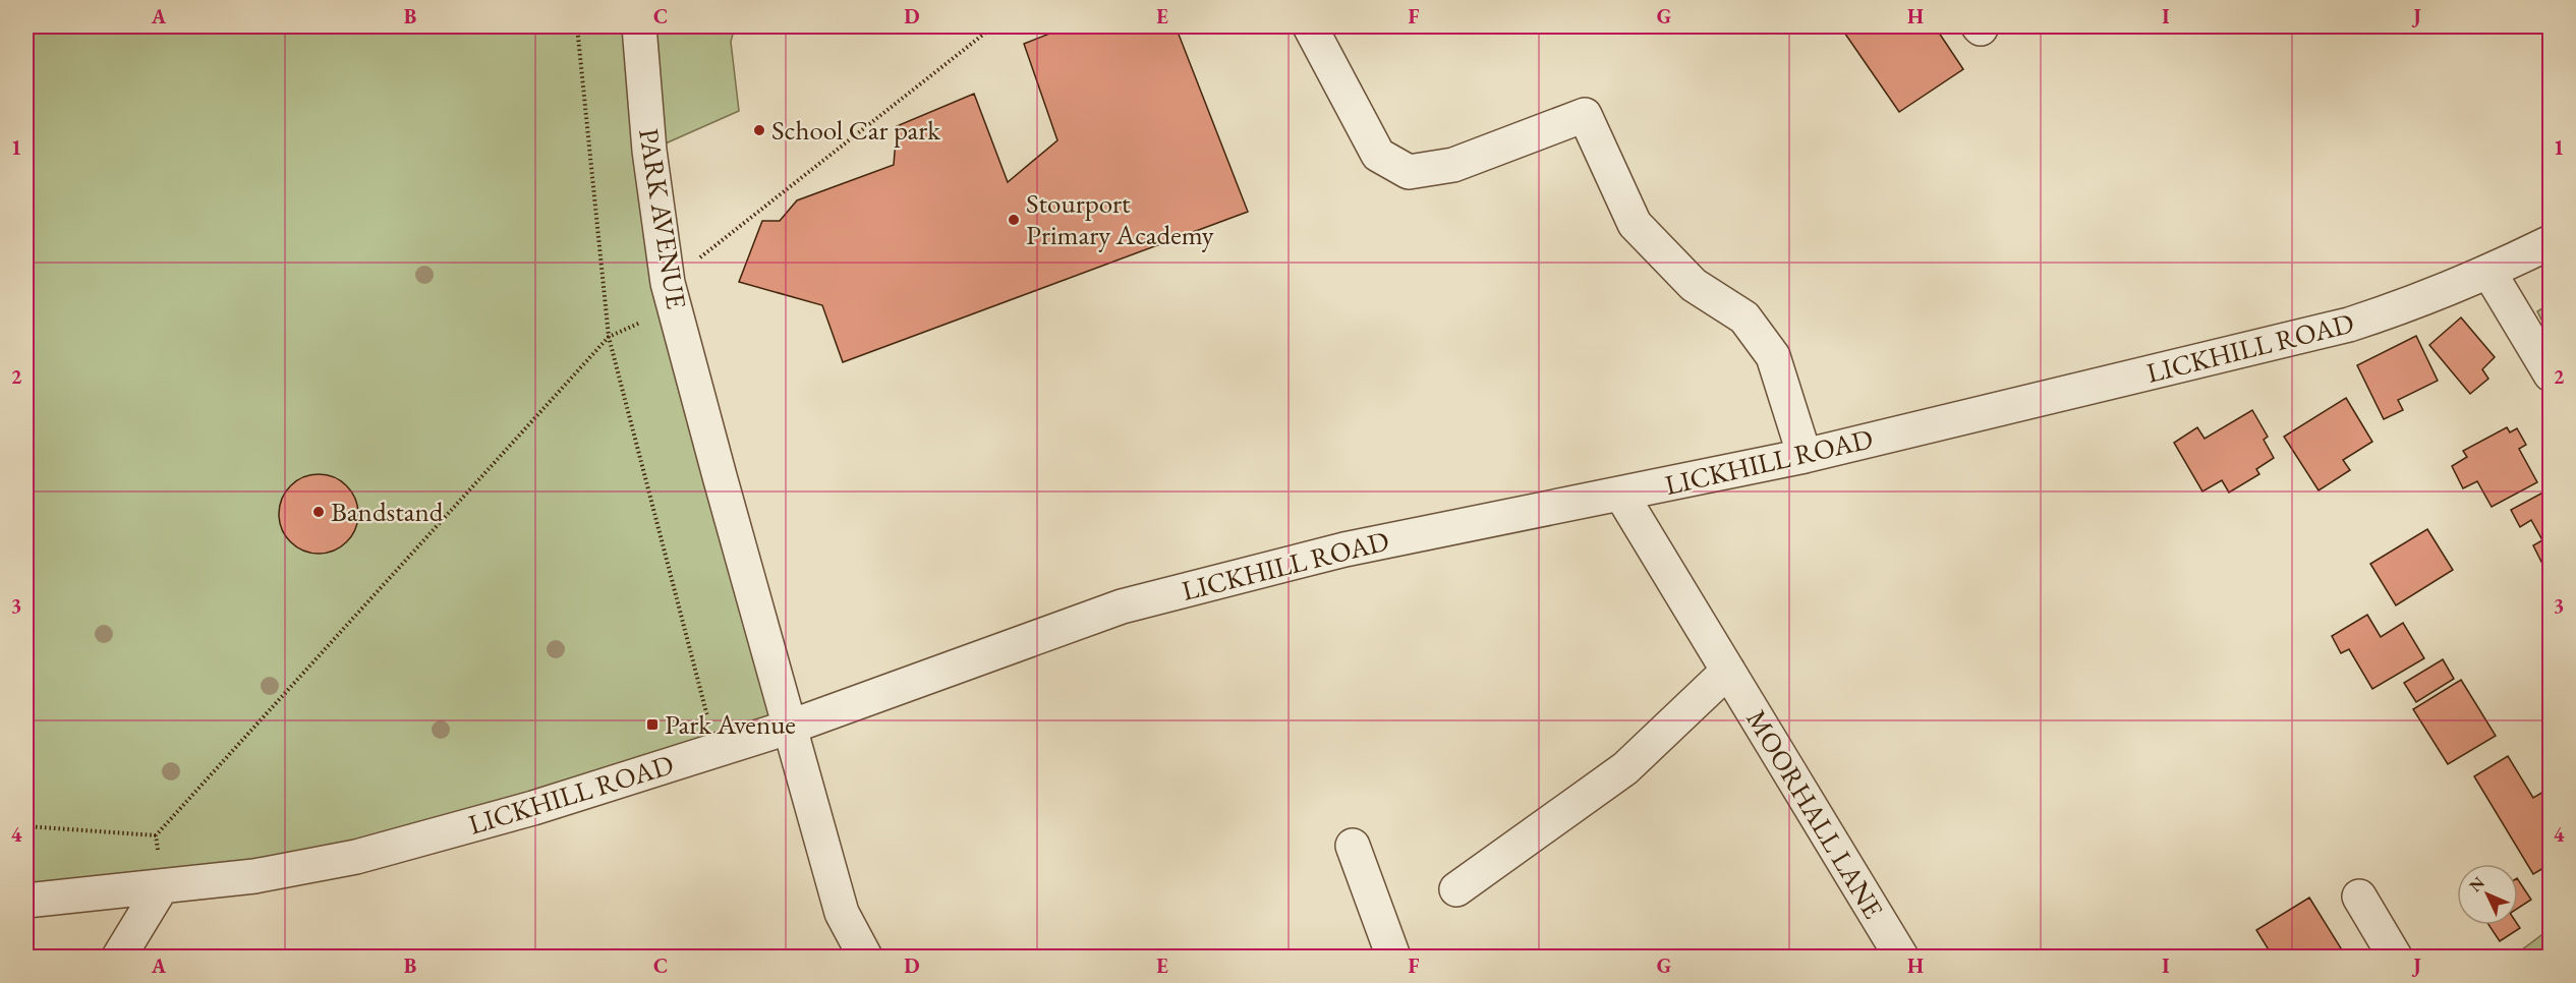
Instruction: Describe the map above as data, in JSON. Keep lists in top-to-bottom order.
{
  "streets": {
    "street": ["PARK AVENUE", "LICKHILL ROAD", "MOORHALL LANE"]
  },
  "crossings": [
    ["PARK AVENUE", "LICKHILL ROAD"],
    ["LICKHILL ROAD", "MOORHALL LANE"]
  ],
  "places": {
    "other": ["School Car park", "Stourport Primary Academy", "Bandstand"],
    "transit": ["Park Avenue"]
  },
  "north": "top left",
  "grid": {
    "columns": [
      "A",
      "B",
      "C",
      "D",
      "E",
      "F",
      "G",
      "H",
      "I",
      "J"
    ],
    "rows": [
      "1",
      "2",
      "3",
      "4"
    ]
  }
}
